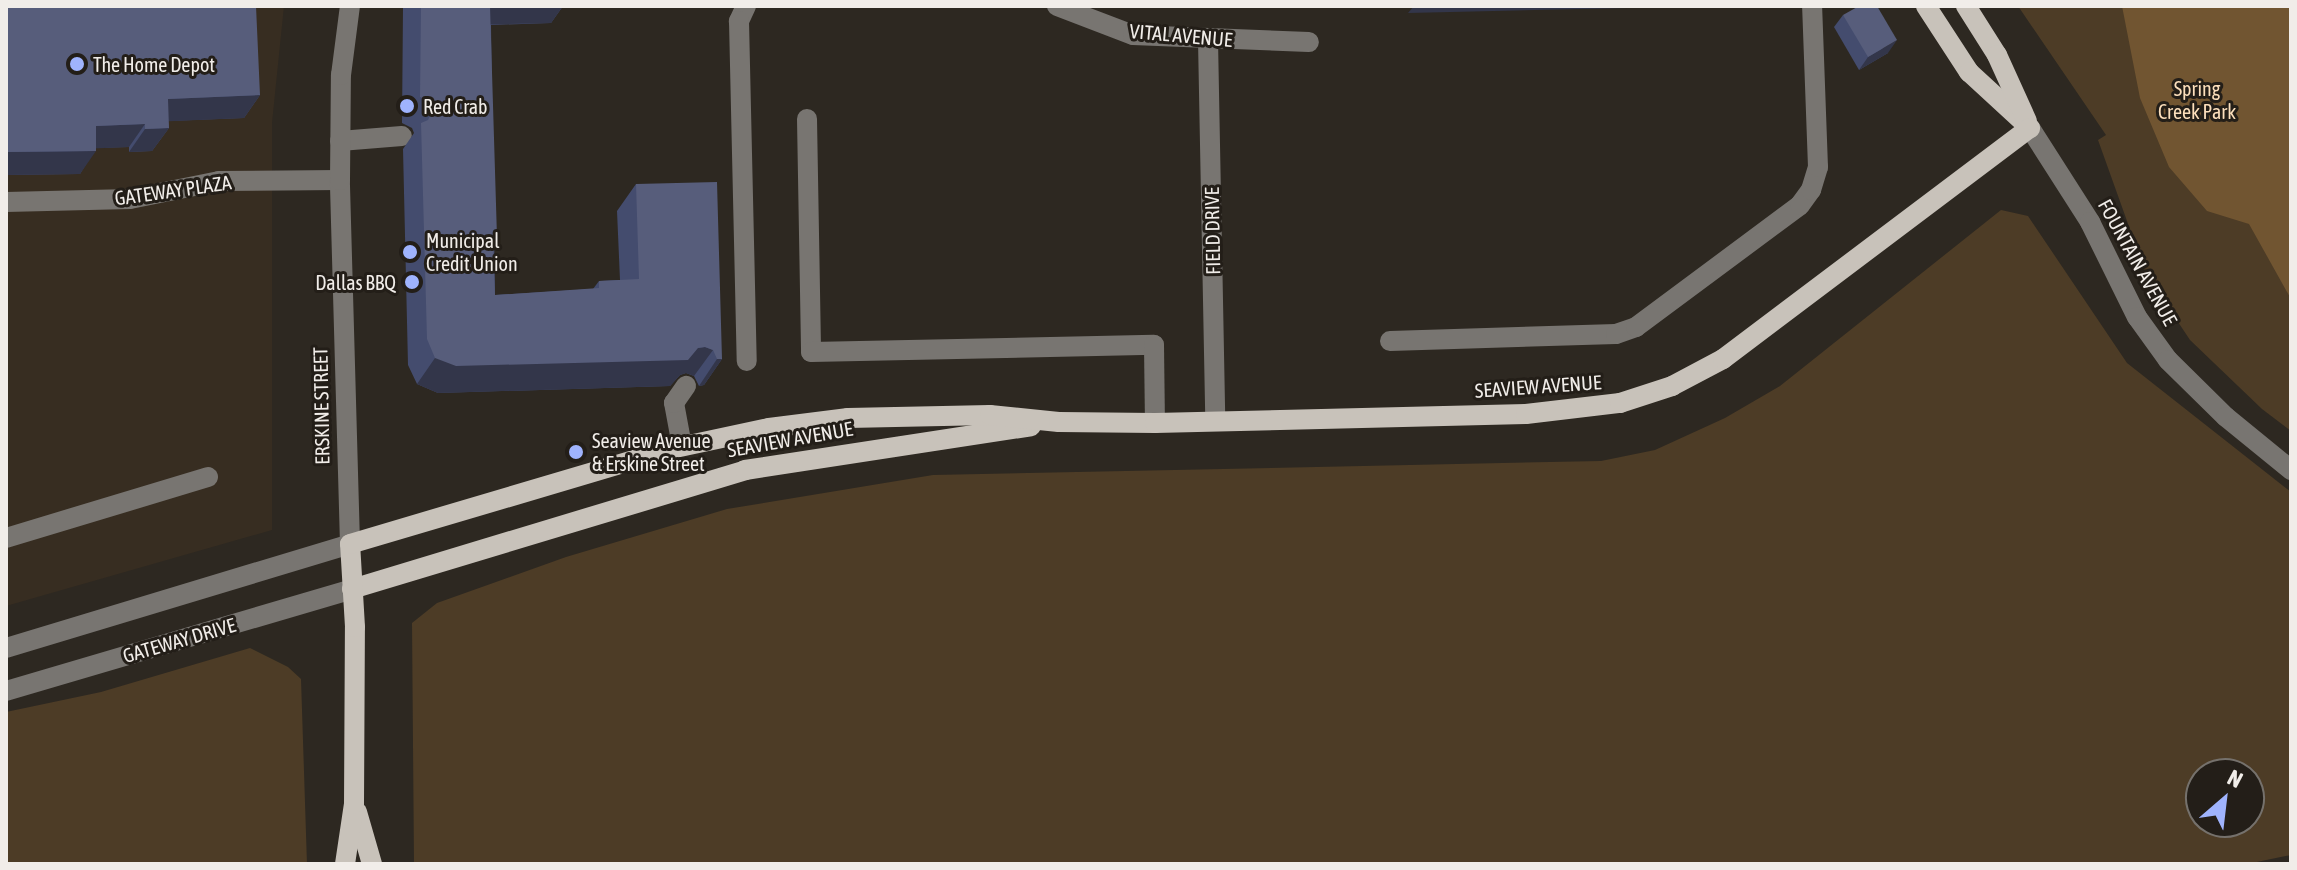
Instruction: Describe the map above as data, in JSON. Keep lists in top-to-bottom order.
{
  "streets": {
    "main road": ["FOUNTAIN AVENUE", "SEAVIEW AVENUE", "ERSKINE STREET"],
    "street": [
      "VITAL AVENUE",
      "GATEWAY PLAZA",
      "FIELD DRIVE",
      "GATEWAY DRIVE"
    ]
  },
  "crossings": [
    ["VITAL AVENUE", "FIELD DRIVE"],
    ["GATEWAY PLAZA", "ERSKINE STREET"],
    ["FIELD DRIVE", "SEAVIEW AVENUE"],
    ["FOUNTAIN AVENUE", "SEAVIEW AVENUE"],
    ["SEAVIEW AVENUE", "ERSKINE STREET"],
    ["SEAVIEW AVENUE", "GATEWAY DRIVE"],
    ["ERSKINE STREET", "GATEWAY DRIVE"]
  ],
  "parks": ["Spring Creek Park"],
  "places": [
    "The Home Depot",
    "Red Crab",
    "Municipal Credit Union",
    "Dallas BBQ",
    "Seaview Avenue & Erskine Street"
  ],
  "north": "top right"
}
